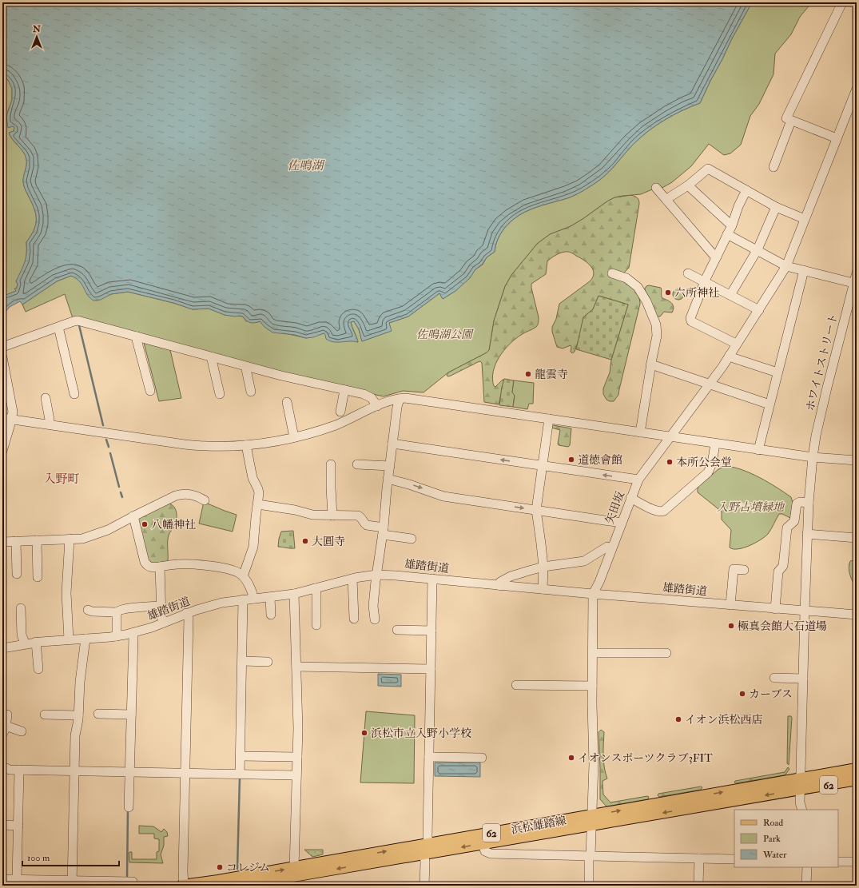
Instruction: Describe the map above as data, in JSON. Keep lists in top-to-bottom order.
{
  "streets": {
    "main road": ["62", "浜松雄踏線"],
    "street": ["ホワイトストリート", "矢田坂", "雄踏街道"]
  },
  "crossings": [
    ["ホワイトストリート", "雄踏街道"],
    ["ホワイトストリート", "浜松雄踏線"],
    ["矢田坂", "雄踏街道"]
  ],
  "districts": ["入野町"],
  "water": ["佐鳴湖"],
  "parks": ["佐鳴湖公園", "入野古墳緑地"],
  "places": [
    "六所神社",
    "龍雲寺",
    "道徳會館",
    "本所公会堂",
    "八幡神社",
    "大圓寺",
    "極真会館大石道場",
    "カーブス",
    "イオン浜松西店",
    "浜松市立入野小学校",
    "イオンスポーツクラブ3FIT",
    "コレジム"
  ],
  "legend": ["Road", "Park", "Water"],
  "scale_bar": "100 m",
  "north": "top"
}
